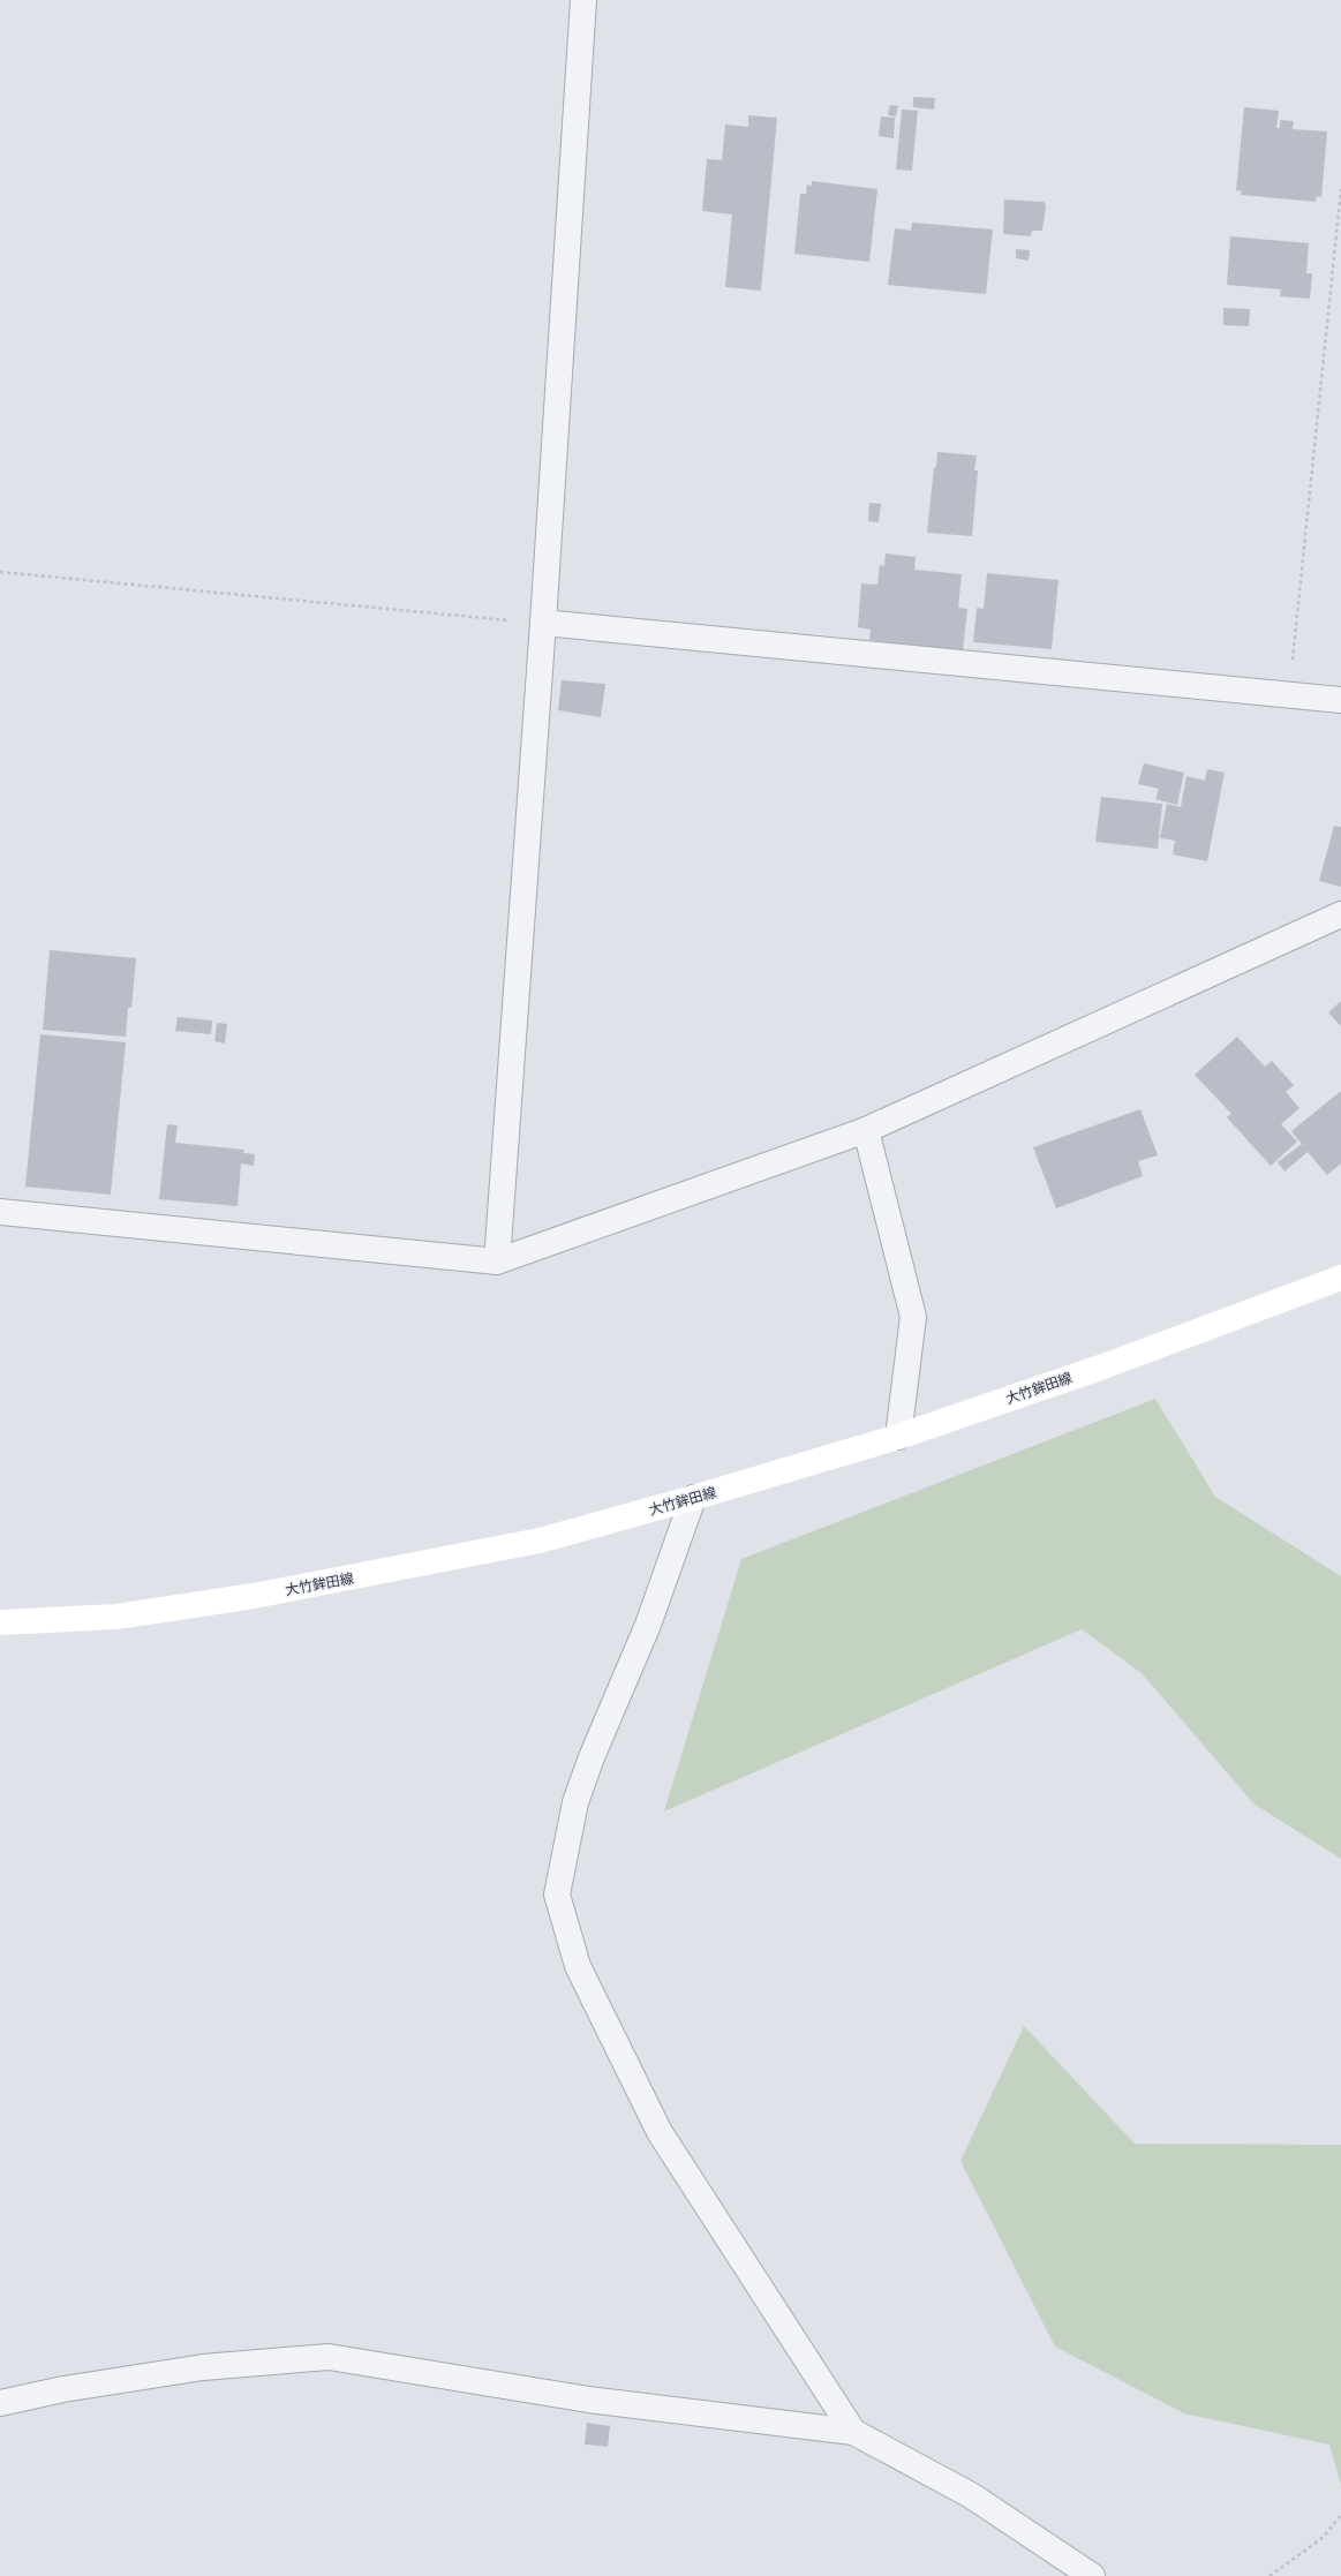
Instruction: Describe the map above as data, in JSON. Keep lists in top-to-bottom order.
{
  "streets": {
    "main road": ["大竹鉾田線"]
  }
}
